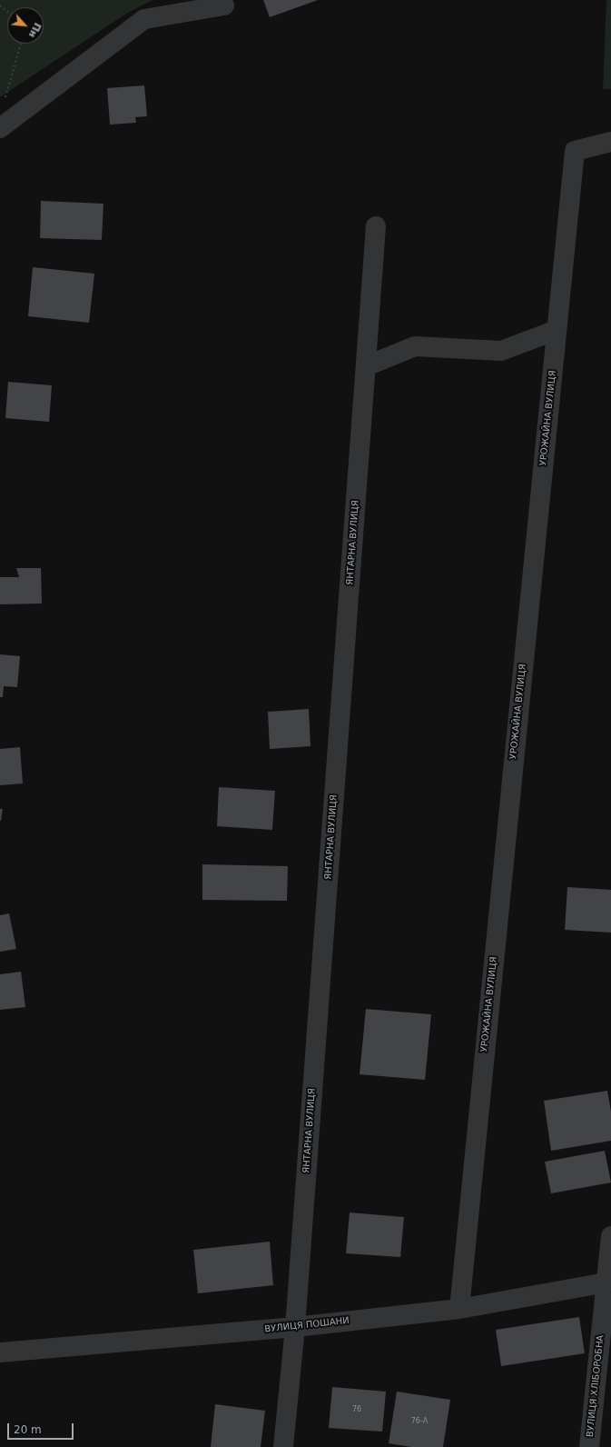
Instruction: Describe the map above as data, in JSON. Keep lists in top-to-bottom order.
{
  "streets": {
    "street": [
      "УРОЖАЙНА ВУЛИЦЯ",
      "ЯНТАРНА ВУЛИЦЯ",
      "ВУЛИЦЯ ПОШАНИ",
      "ВУЛИЦЯ ХЛІБОРОБНА"
    ]
  },
  "crossings": [
    ["УРОЖАЙНА ВУЛИЦЯ", "ВУЛИЦЯ ПОШАНИ"],
    ["ЯНТАРНА ВУЛИЦЯ", "ВУЛИЦЯ ПОШАНИ"],
    ["ВУЛИЦЯ ПОШАНИ", "ВУЛИЦЯ ХЛІБОРОБНА"]
  ],
  "house_numbers": ["76", "76-А"],
  "scale_bar": "20 m",
  "north": "bottom right"
}
